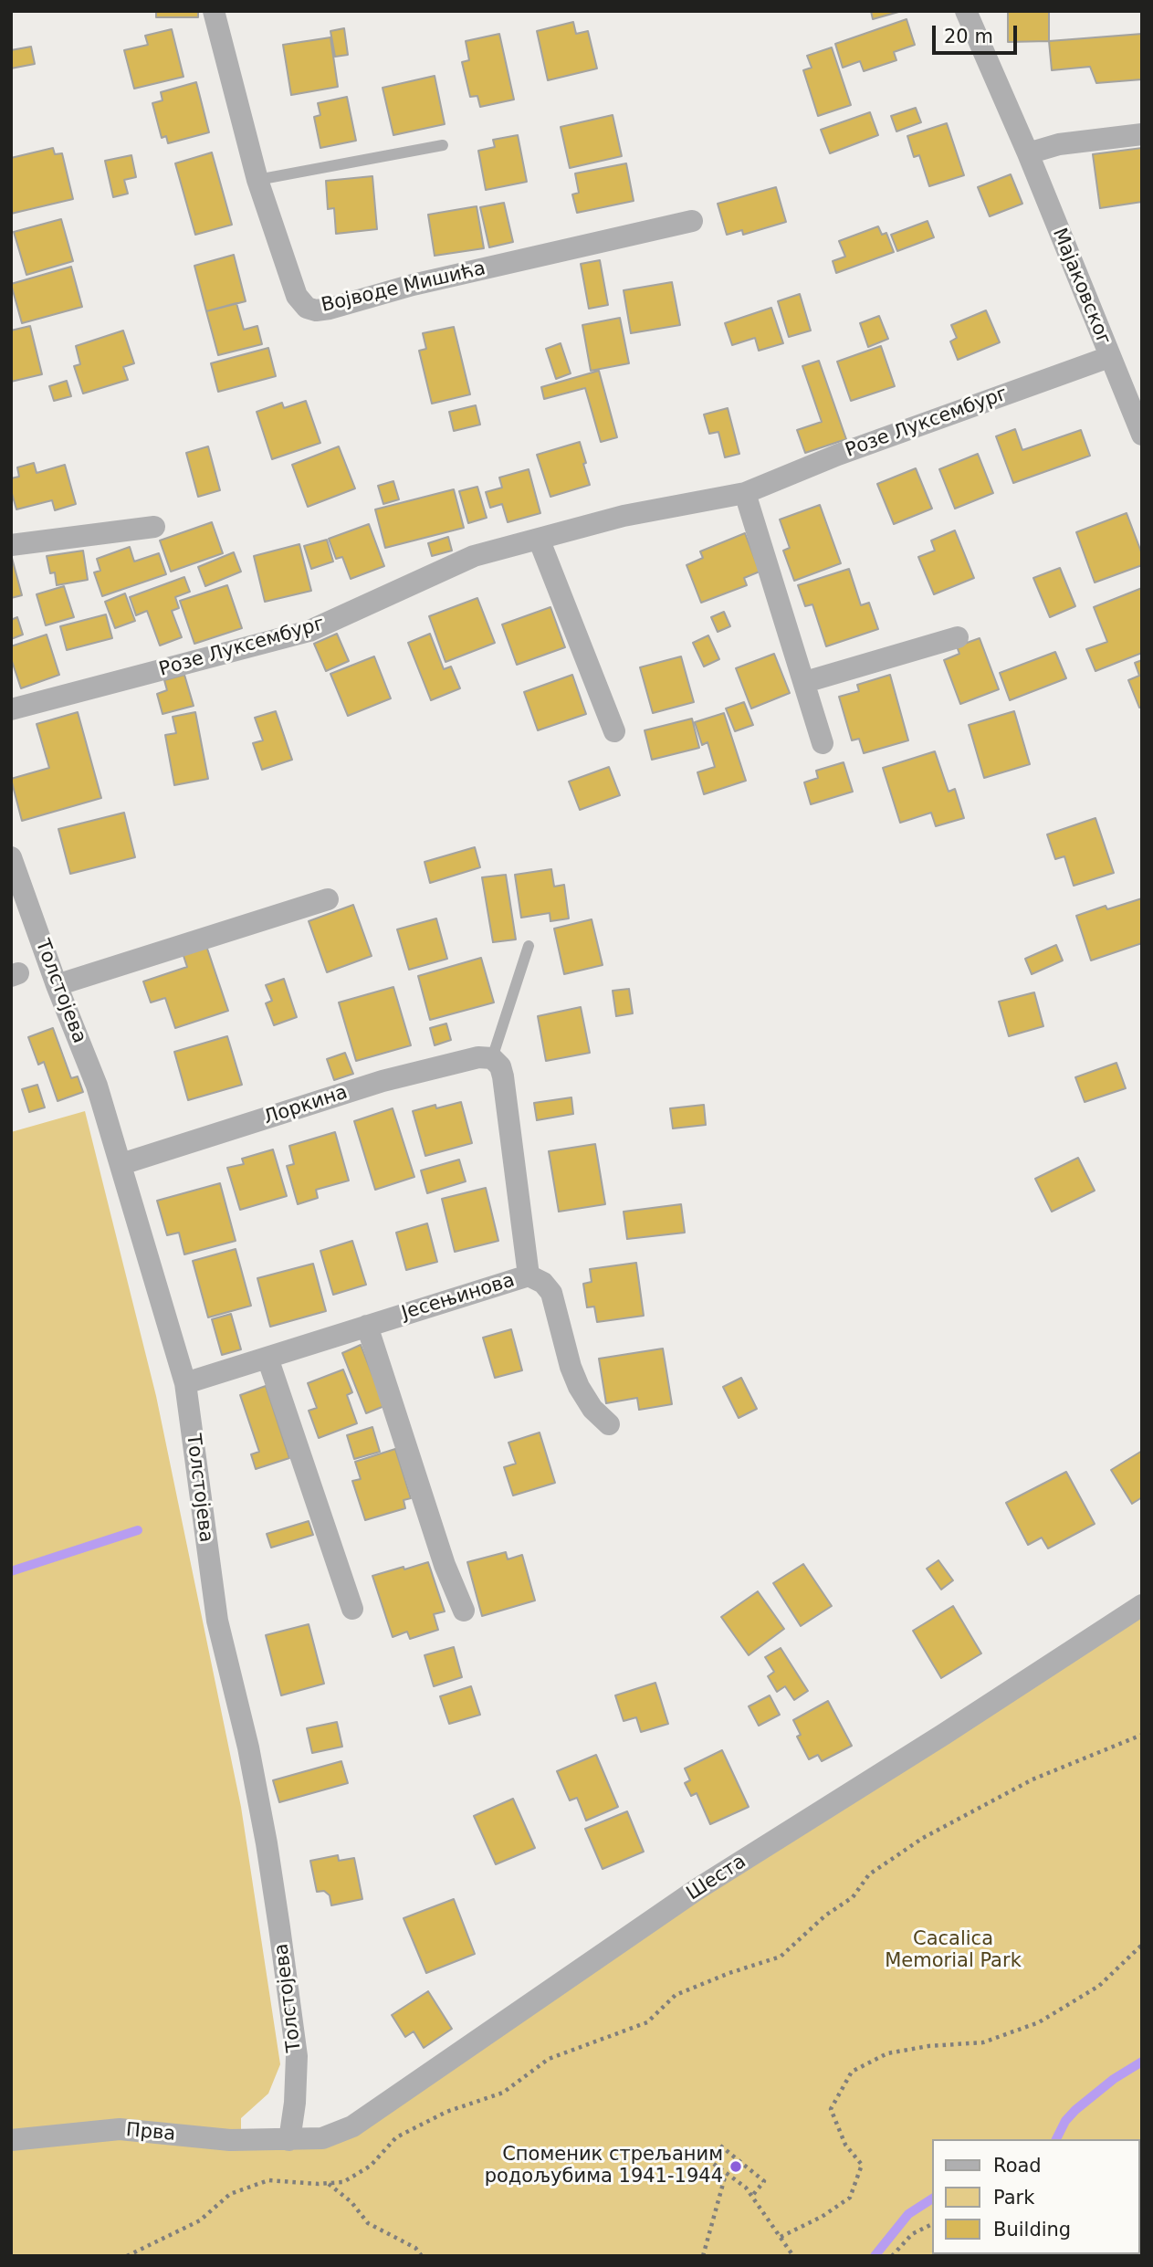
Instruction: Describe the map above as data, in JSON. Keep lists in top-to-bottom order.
{
  "streets": {
    "street": [
      "Мајаковског",
      "Војводе Мишића",
      "Розе Луксембург",
      "Толстојева",
      "Лоркина",
      "Јесењинова",
      "Шеста",
      "Прва"
    ]
  },
  "crossings": [
    ["Мајаковског", "Розе Луксембург"],
    ["Толстојева", "Лоркина"],
    ["Толстојева", "Јесењинова"],
    ["Толстојева", "Шеста"],
    ["Толстојева", "Прва"],
    ["Шеста", "Прва"]
  ],
  "parks": ["Cacalica Memorial Park"],
  "places": ["Споменик стрељаним родољубима 1941-1944"],
  "legend": ["Road", "Park", "Building"],
  "scale_bar": "20 m"
}
